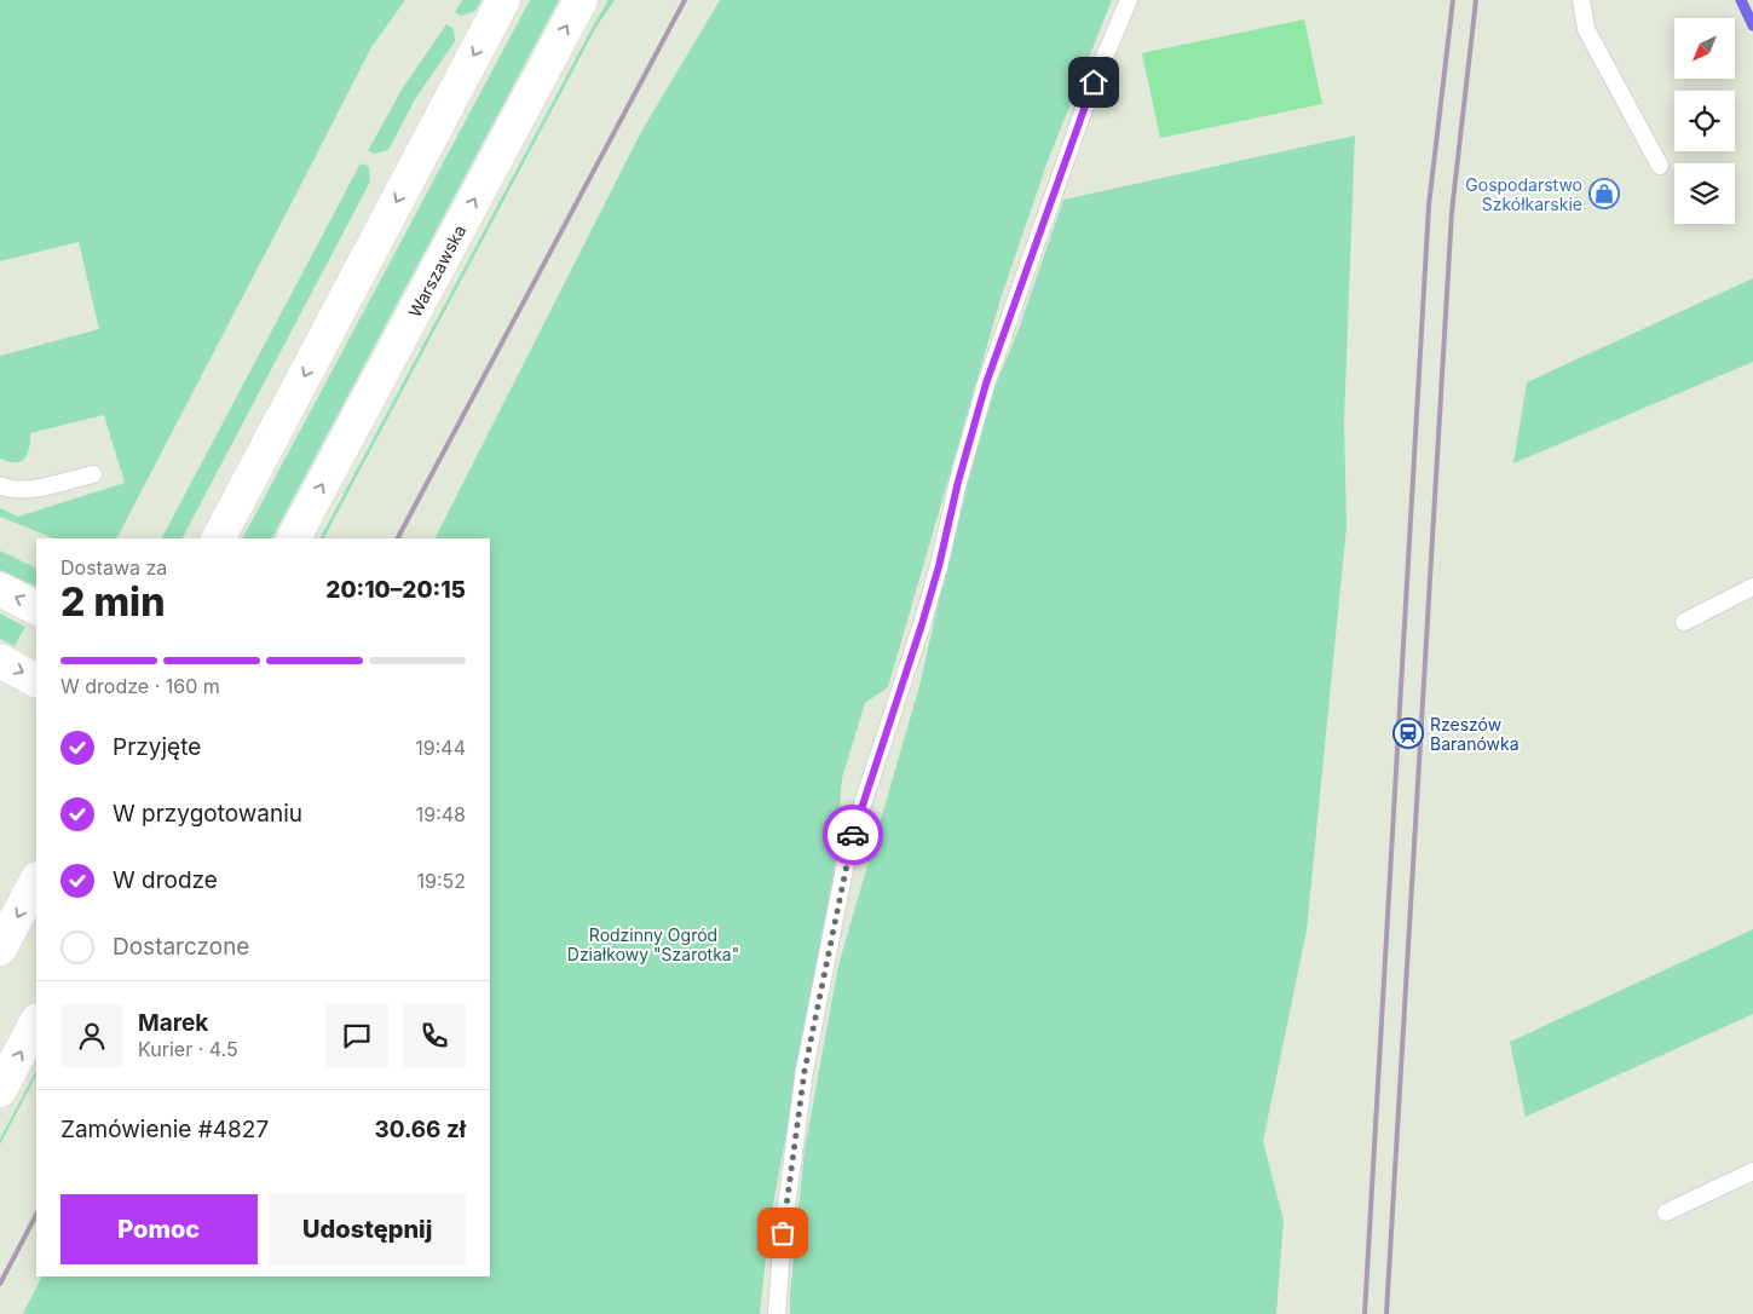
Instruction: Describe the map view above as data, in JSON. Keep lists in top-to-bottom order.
{
  "streets": {
    "main road": ["Warszawska"]
  },
  "parks": ["Rodzinny Ogród Działkowy \"Szarotka\""],
  "places": {
    "shop": ["Gospodarstwo Szkółkarskie"],
    "station": ["Rzeszów Baranówka"]
  },
  "north": "bottom left",
  "page": {
    "heading": ["2 min", "Dostawa za", "20:10–20:15"],
    "panel": [
      "Marek",
      "Kurier · 4.5",
      "Zamówienie #4827",
      "30.66 zł"
    ],
    "bar": "W drodze · 160 m",
    "list": [
      ["Przyjęte", "19:44"],
      ["W przygotowaniu", "19:48"],
      ["W drodze", "19:52"],
      "Dostarczone"
    ],
    "buttons": ["Pomoc", "Udostępnij"]
  }
}
